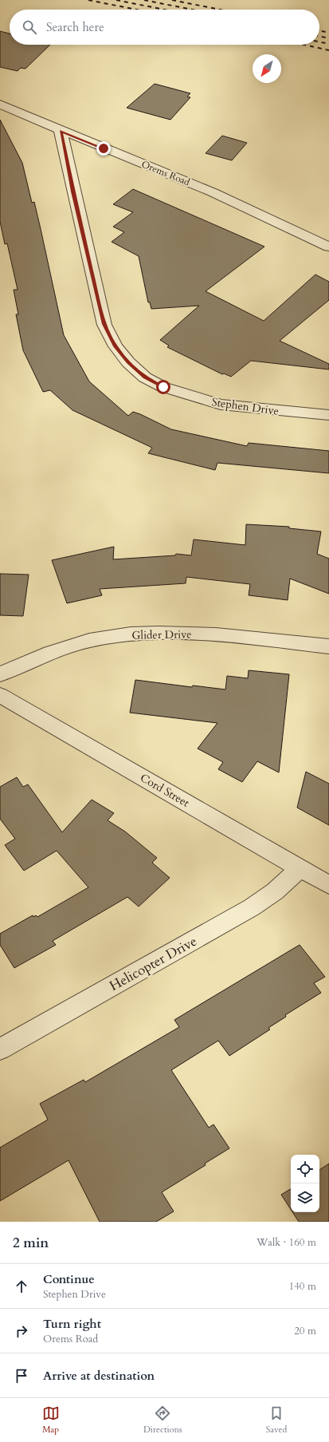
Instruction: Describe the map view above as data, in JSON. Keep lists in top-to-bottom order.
{
  "streets": {
    "street": [
      "Orems Road",
      "Stephen Drive",
      "Glider Drive",
      "Cord Street",
      "Helicopter Drive"
    ]
  },
  "crossings": [
    ["Orems Road", "Stephen Drive"],
    ["Cord Street", "Helicopter Drive"]
  ],
  "north": "bottom left",
  "page": {
    "search": "Search here",
    "heading": ["2 min", "Walk · 160 m"],
    "list": [
      ["Continue", "Stephen Drive", "140 m"],
      ["Turn right", "Orems Road", "20 m"],
      "Arrive at destination"
    ],
    "nav": ["Map", "Directions", "Saved"]
  }
}
